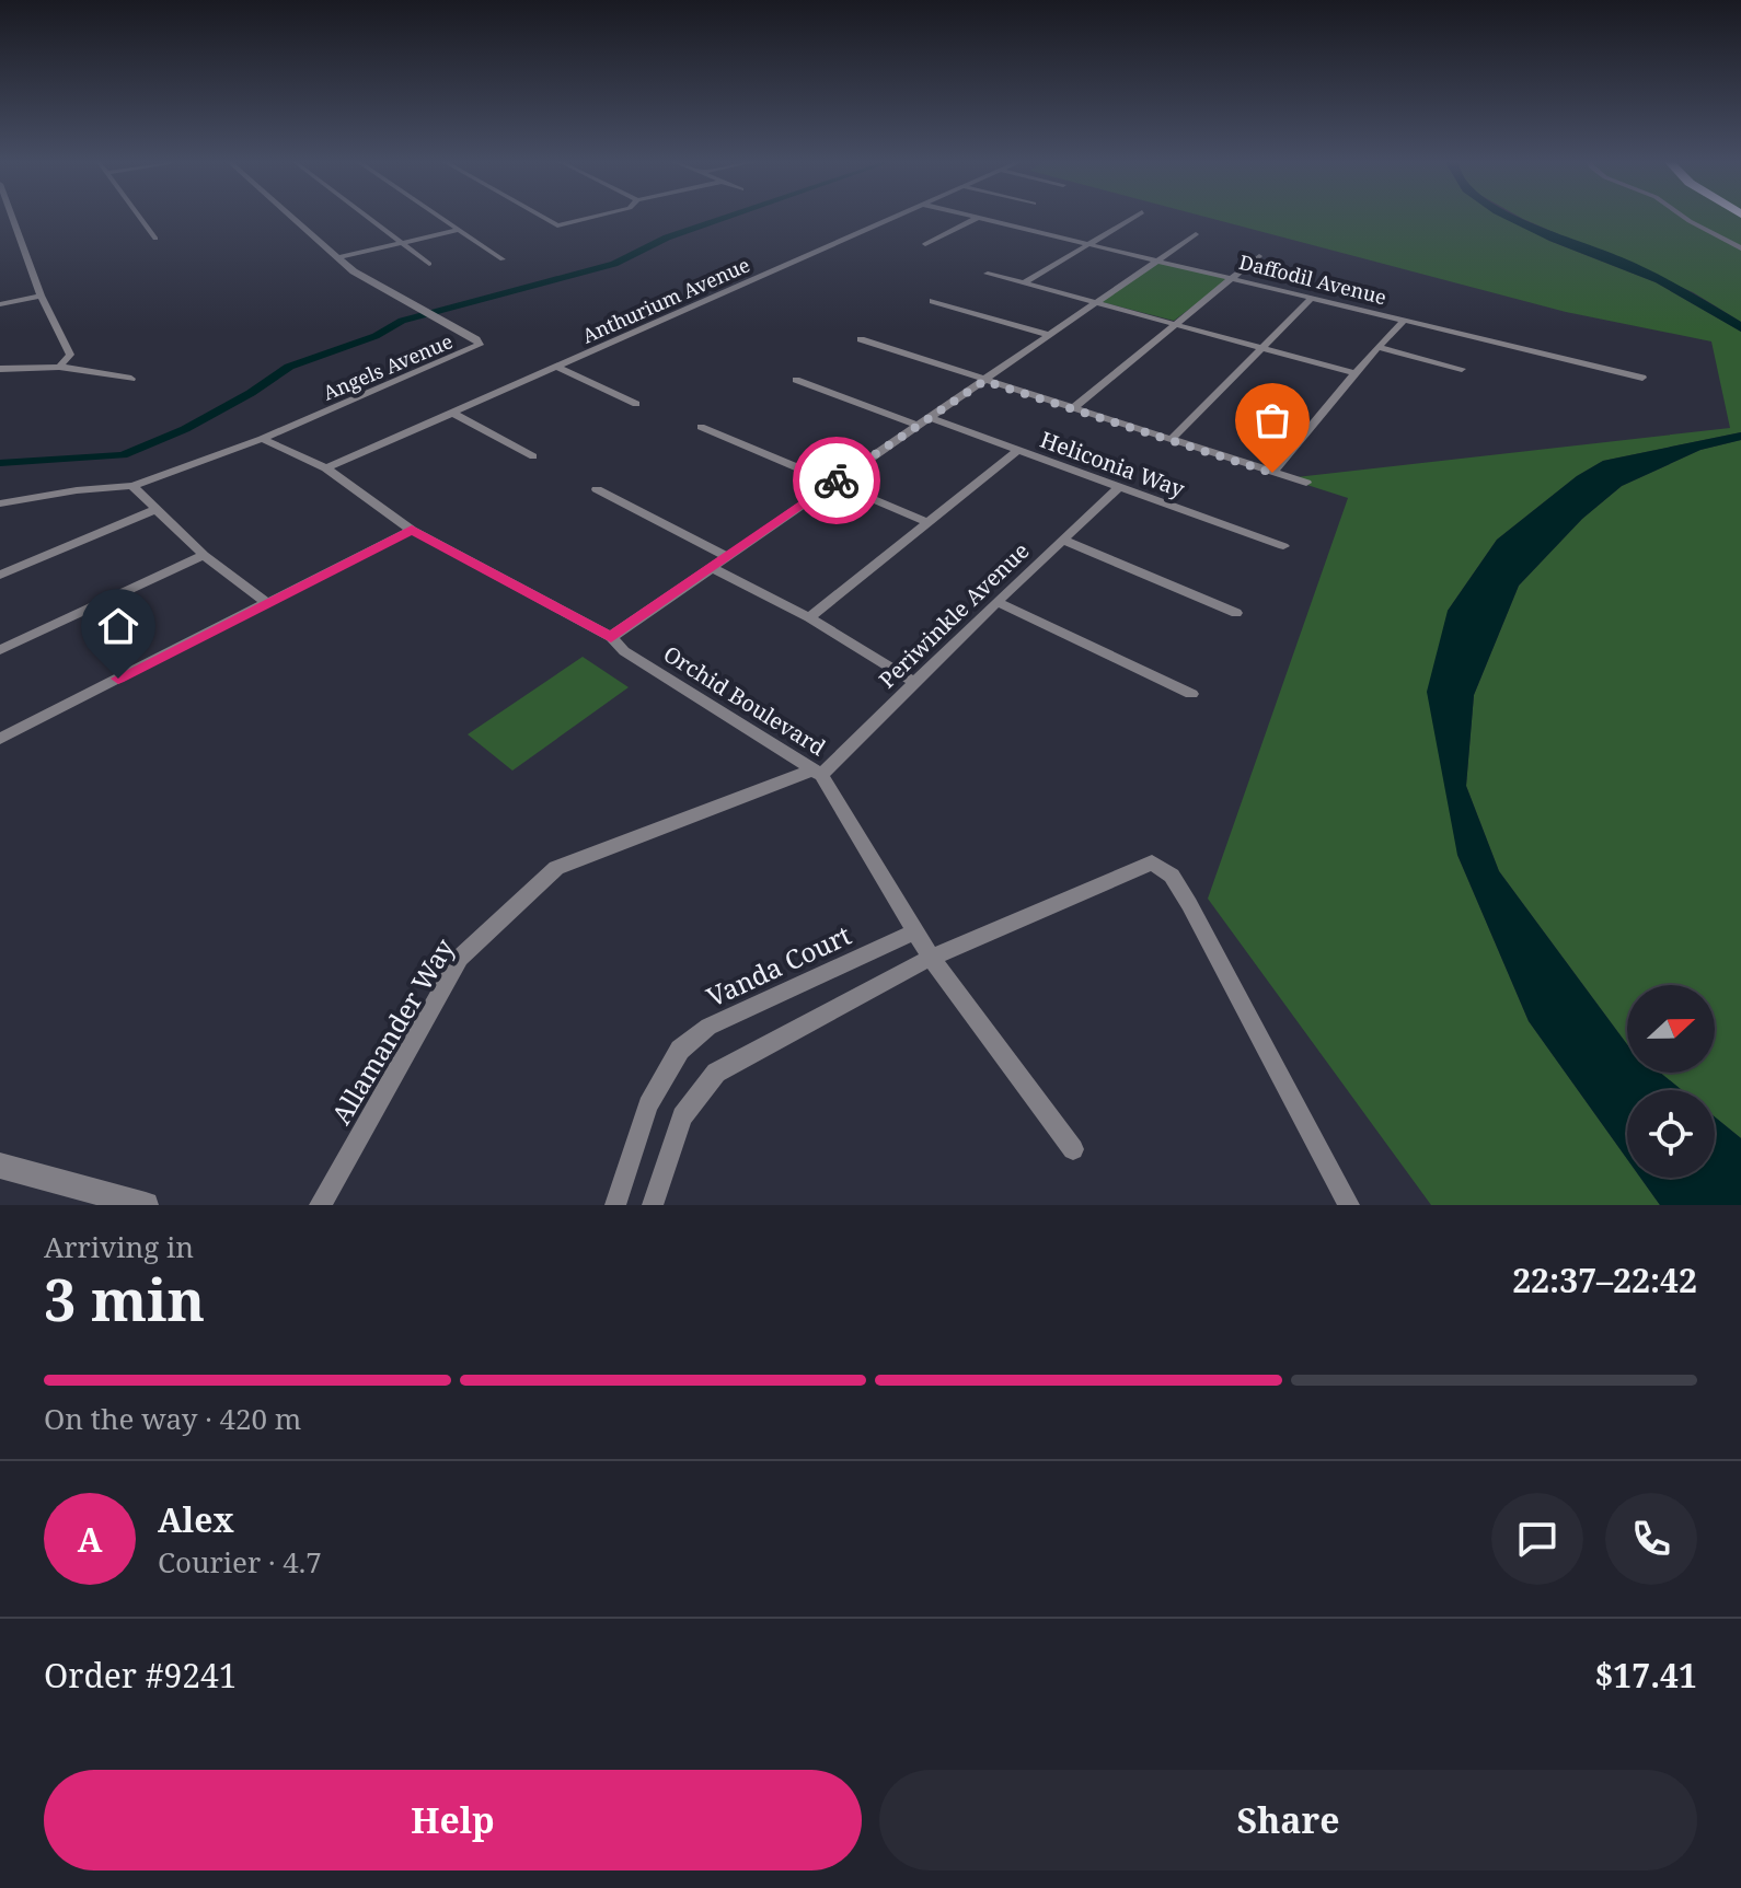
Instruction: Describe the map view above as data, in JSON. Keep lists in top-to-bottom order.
{
  "streets": {
    "street": [
      "Daffodil Avenue",
      "Anthurium Avenue",
      "Angels Avenue",
      "Heliconia Way",
      "Periwinkle Avenue",
      "Orchid Boulevard",
      "Vanda Court",
      "Allamander Way"
    ]
  },
  "crossings": [
    ["Anthurium Avenue", "Orchid Boulevard"],
    ["Angels Avenue", "Orchid Boulevard"],
    ["Heliconia Way", "Periwinkle Avenue"],
    ["Periwinkle Avenue", "Orchid Boulevard"],
    ["Periwinkle Avenue", "Allamander Way"],
    ["Orchid Boulevard", "Vanda Court"],
    ["Orchid Boulevard", "Allamander Way"]
  ],
  "north": "right",
  "page": {
    "heading": ["3 min", "Arriving in", "22:37–22:42"],
    "panel": [
      "Alex",
      "Courier · 4.7",
      "Order #9241",
      "$17.41"
    ],
    "bar": "On the way · 420 m",
    "round": "A",
    "buttons": ["Help", "Share"]
  }
}
